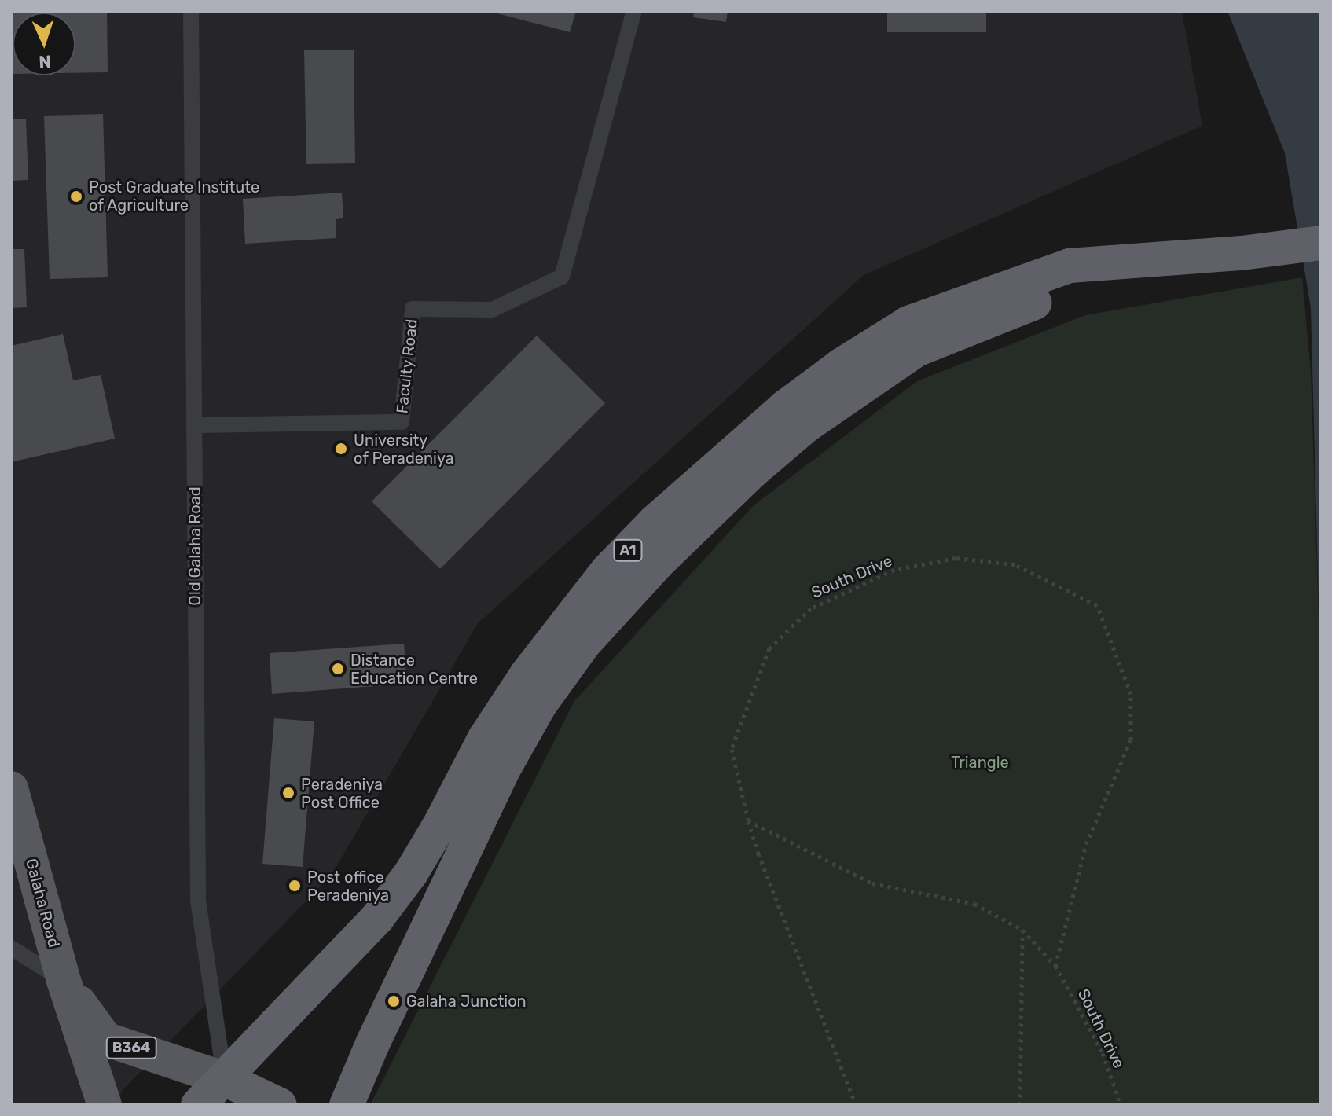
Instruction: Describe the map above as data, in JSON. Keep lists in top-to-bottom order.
{
  "streets": {
    "highway": ["A1"],
    "main road": ["Galaha Road", "B364"],
    "lane": ["Faculty Road", "Old Galaha Road"],
    "path": ["South Drive"]
  },
  "crossings": [
    ["Faculty Road", "Old Galaha Road"],
    ["Old Galaha Road", "A1"],
    ["Old Galaha Road", "Galaha Road"],
    ["A1", "Galaha Road"]
  ],
  "parks": ["Triangle"],
  "places": [
    "Post Graduate Institute of Agriculture",
    "University of Peradeniya",
    "Distance Education Centre",
    "Peradeniya Post Office",
    "Post office Peradeniya",
    "Galaha Junction"
  ],
  "north": "bottom"
}
